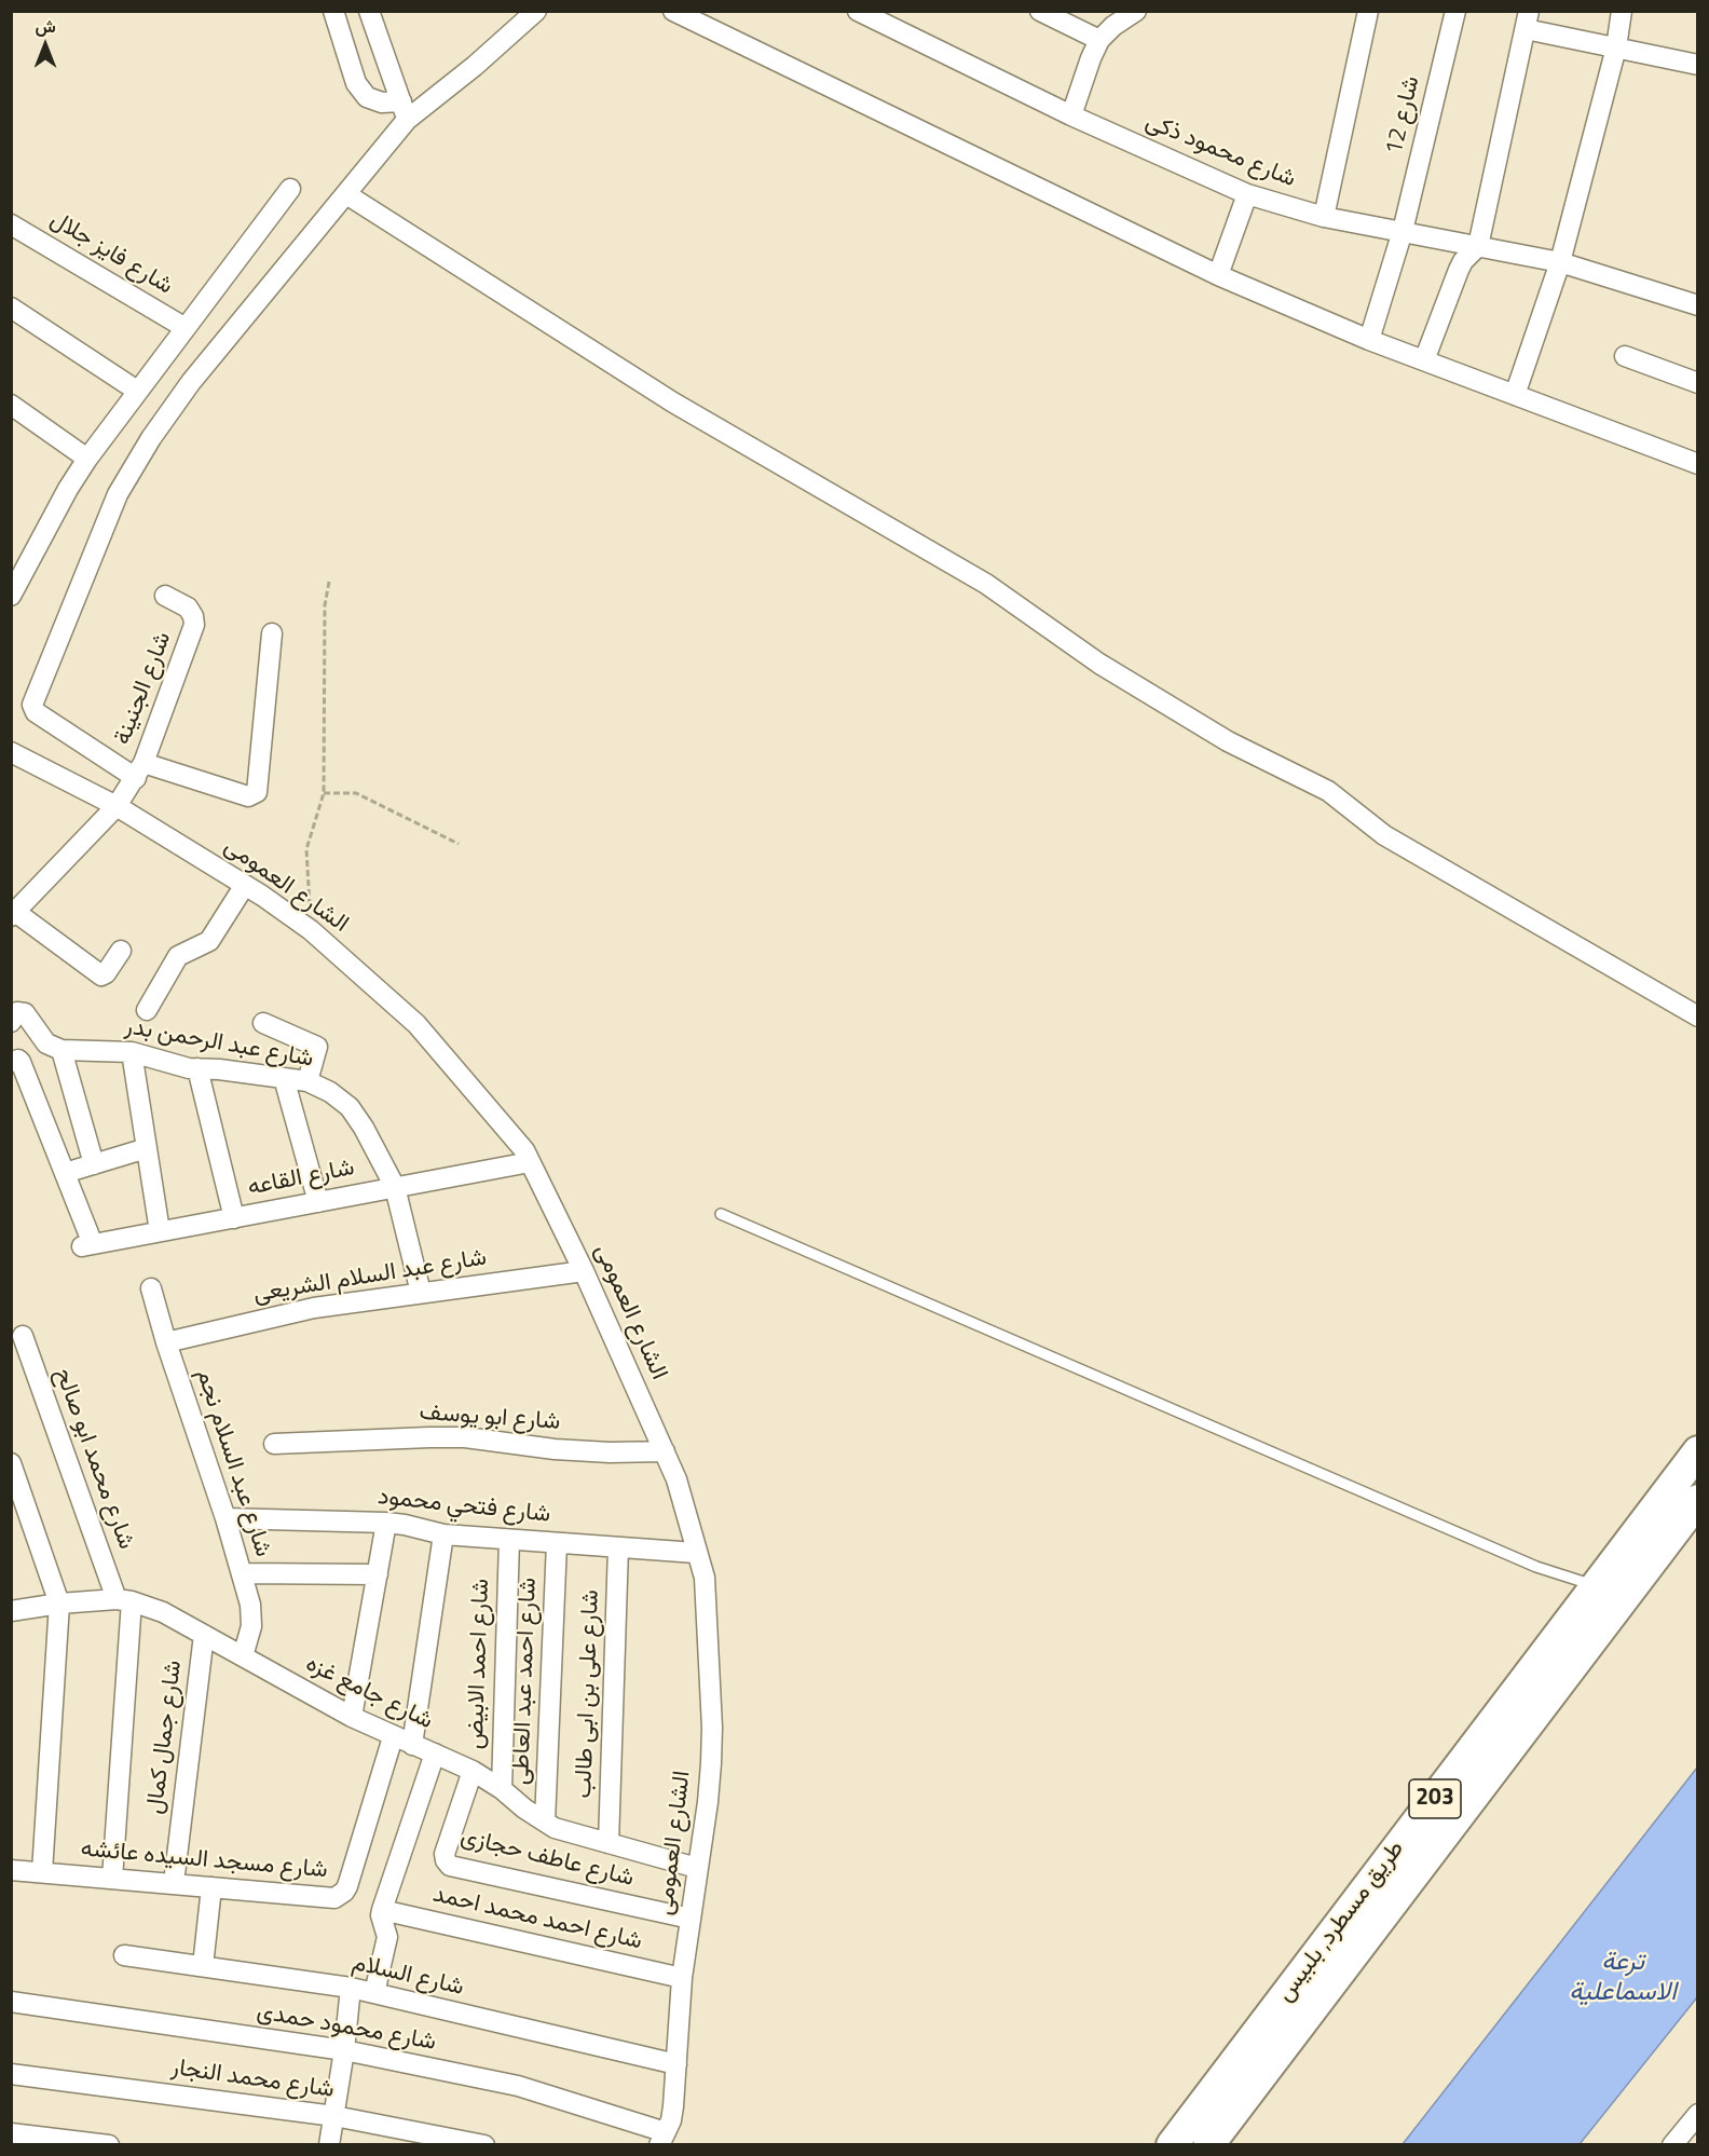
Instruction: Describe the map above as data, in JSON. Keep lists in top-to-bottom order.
{
  "streets": {
    "main road": ["203", "طريق مسطرد, بلبيس"],
    "street": [
      "شارع 12",
      "شارع محمود ذكى",
      "شارع فايز جلال",
      "شارع الجنينة",
      "الشارع العمومى",
      "شارع عبد الرحمن بدر",
      "شارع القاعه",
      "شارع عبد السلام الشريعى",
      "شارع ابو يوسف",
      "شارع محمد ابو صالح",
      "شارع عبد السلام نجم",
      "شارع فتحي محمود",
      "شارع احمد الابيض",
      "شارع احمد عبد العاطى",
      "شارع جامع غزه",
      "شارع على بن ابى طالب",
      "شارع جمال كمال",
      "شارع عاطف حجازى",
      "شارع مسجد السيده عائشه",
      "شارع احمد محمد احمد",
      "شارع السلام",
      "شارع محمود حمدى",
      "شارع محمد النجار"
    ]
  },
  "crossings": [
    ["شارع 12", "شارع محمود ذكى"],
    ["شارع الجنينة", "الشارع العمومى"],
    ["الشارع العمومى", "شارع القاعه"],
    ["الشارع العمومى", "شارع عبد السلام الشريعى"],
    ["الشارع العمومى", "شارع ابو يوسف"],
    ["الشارع العمومى", "شارع فتحي محمود"],
    ["الشارع العمومى", "شارع جامع غزه"],
    ["الشارع العمومى", "شارع عاطف حجازى"],
    ["الشارع العمومى", "شارع احمد محمد احمد"],
    ["الشارع العمومى", "شارع السلام"],
    ["الشارع العمومى", "شارع محمود حمدى"],
    ["شارع عبد الرحمن بدر", "شارع القاعه"],
    ["شارع عبد الرحمن بدر", "شارع عبد السلام الشريعى"],
    ["شارع عبد السلام الشريعى", "شارع عبد السلام نجم"],
    ["شارع محمد ابو صالح", "شارع جامع غزه"],
    ["شارع محمد ابو صالح", "شارع مسجد السيده عائشه"],
    ["شارع عبد السلام نجم", "شارع فتحي محمود"],
    ["شارع عبد السلام نجم", "شارع جامع غزه"],
    ["شارع فتحي محمود", "شارع احمد الابيض"],
    ["شارع فتحي محمود", "شارع احمد عبد العاطى"],
    ["شارع فتحي محمود", "شارع على بن ابى طالب"],
    ["شارع احمد الابيض", "شارع جامع غزه"],
    ["شارع احمد عبد العاطى", "شارع جامع غزه"],
    ["شارع جامع غزه", "شارع على بن ابى طالب"],
    ["شارع جامع غزه", "شارع جمال كمال"],
    ["شارع جامع غزه", "شارع عاطف حجازى"],
    ["شارع جامع غزه", "شارع مسجد السيده عائشه"],
    ["شارع جمال كمال", "شارع مسجد السيده عائشه"]
  ],
  "water": ["ترعة الاسماعلية"],
  "north": "top"
}
